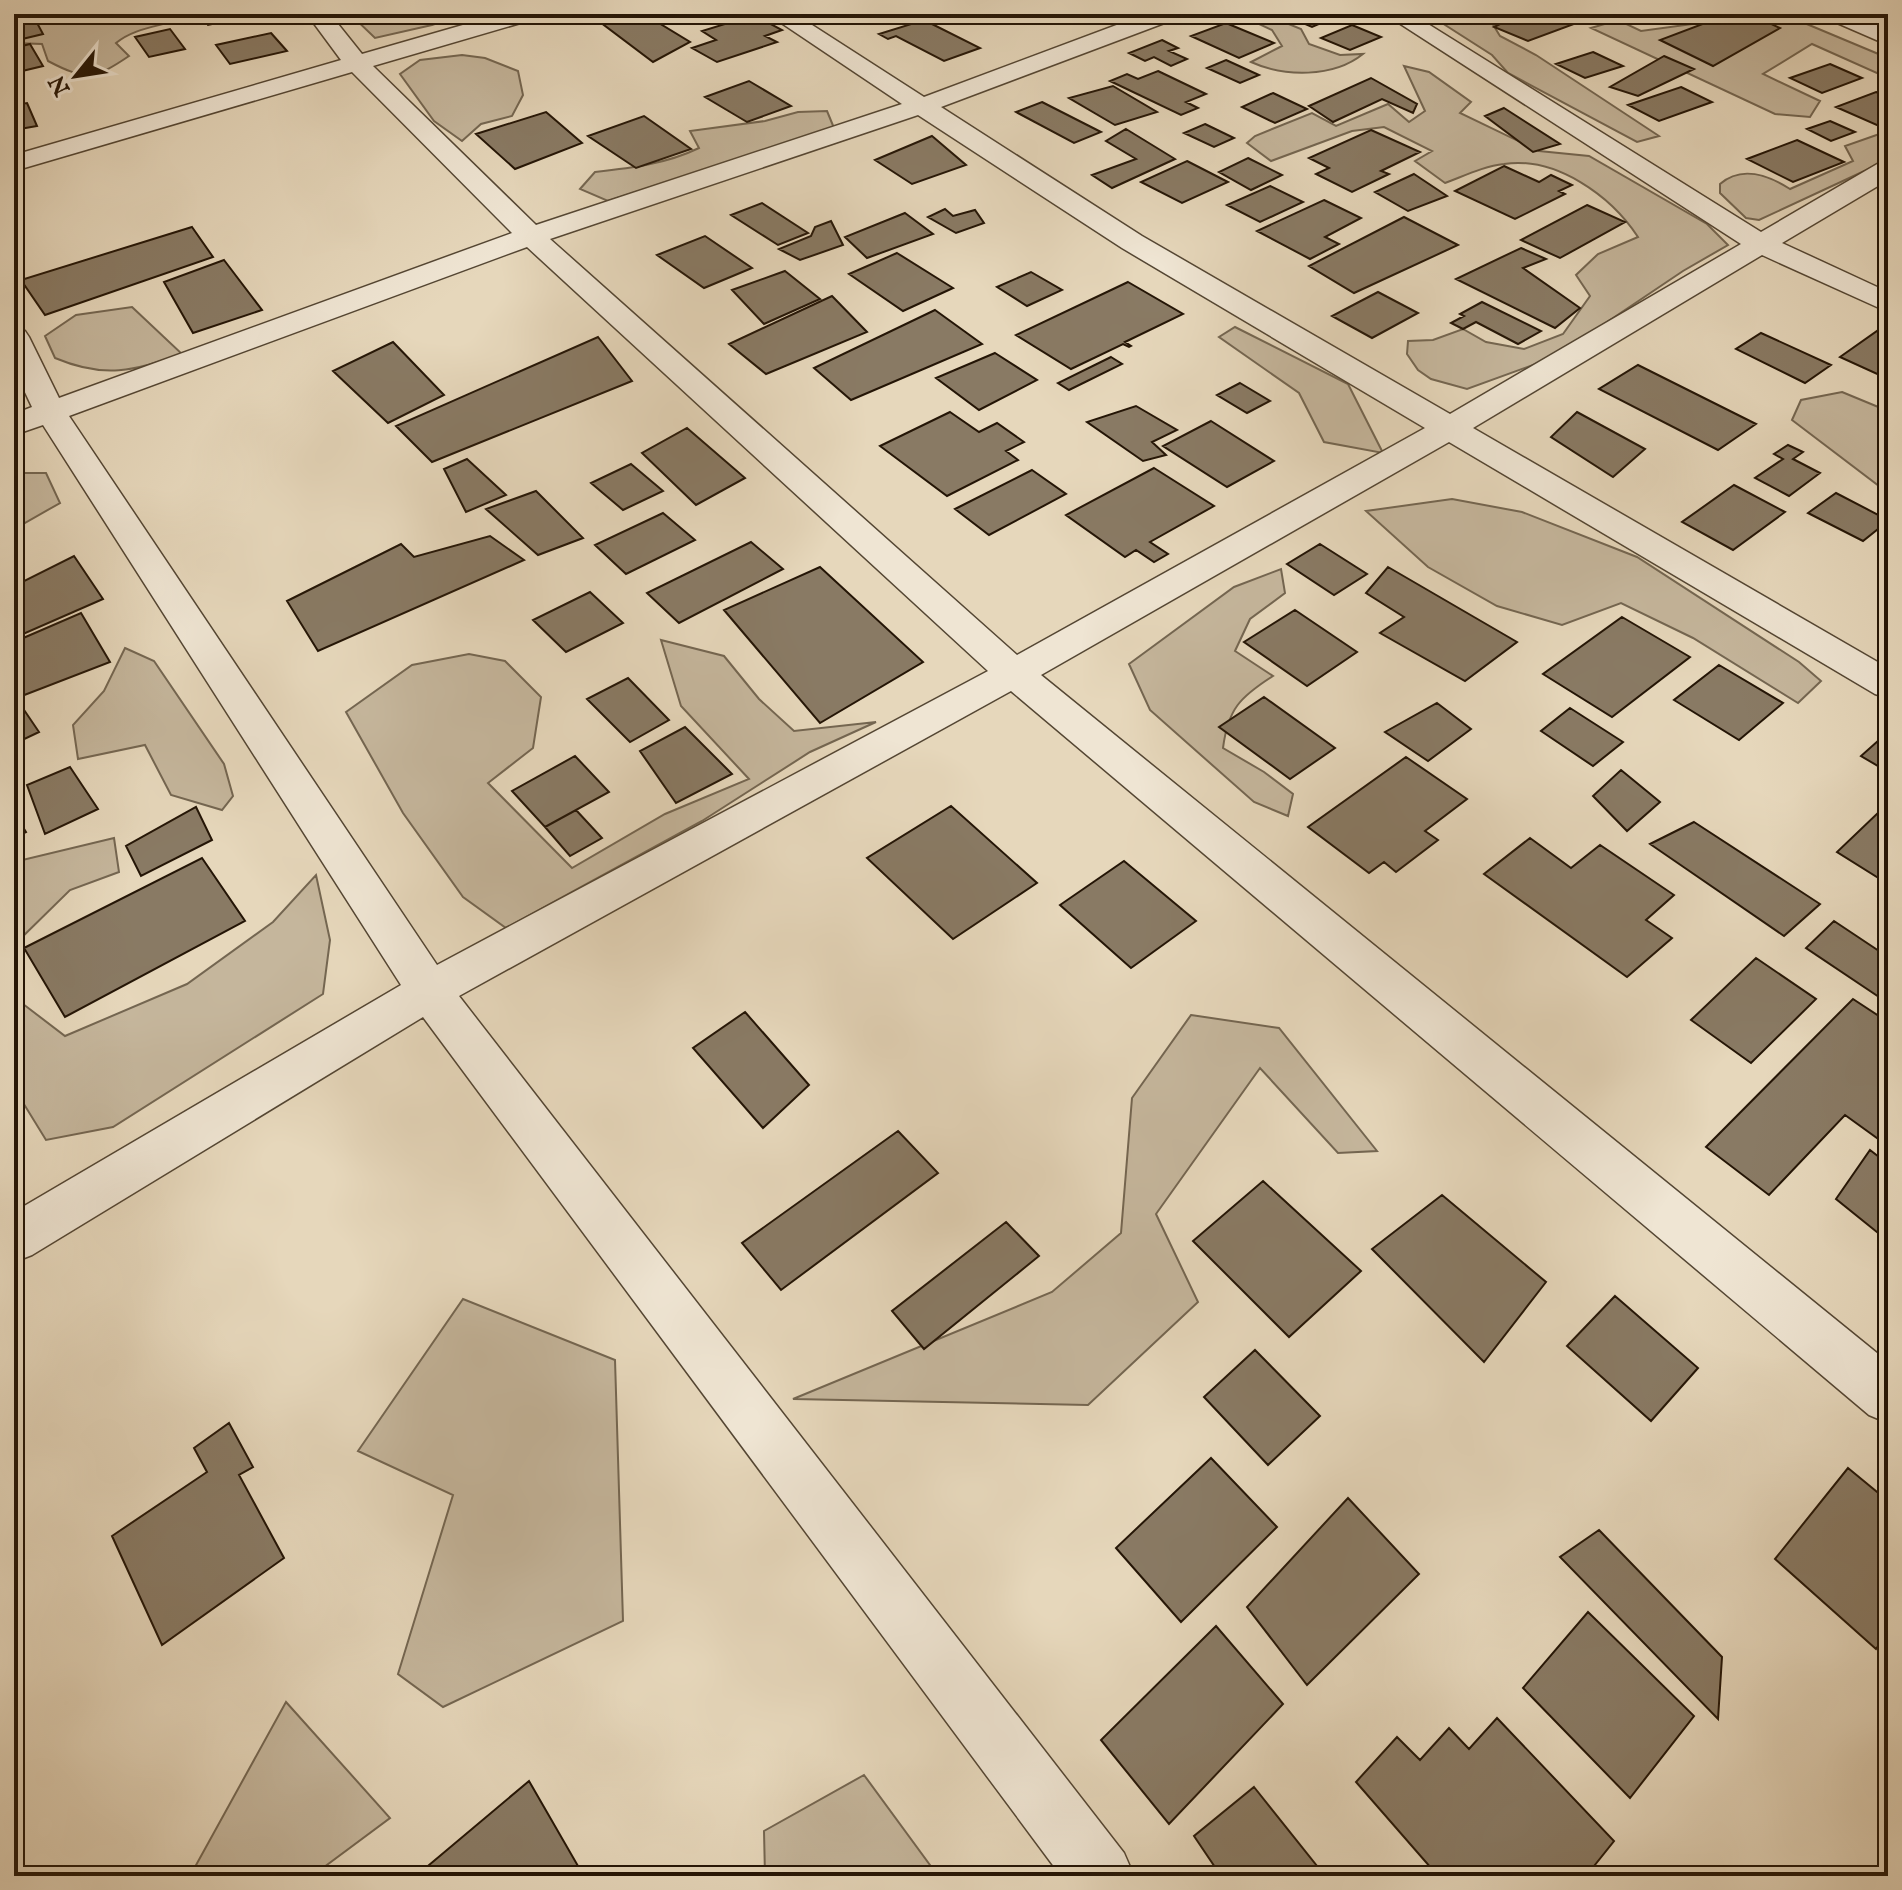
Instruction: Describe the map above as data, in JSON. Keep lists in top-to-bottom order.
{
  "north": "bottom left"
}
